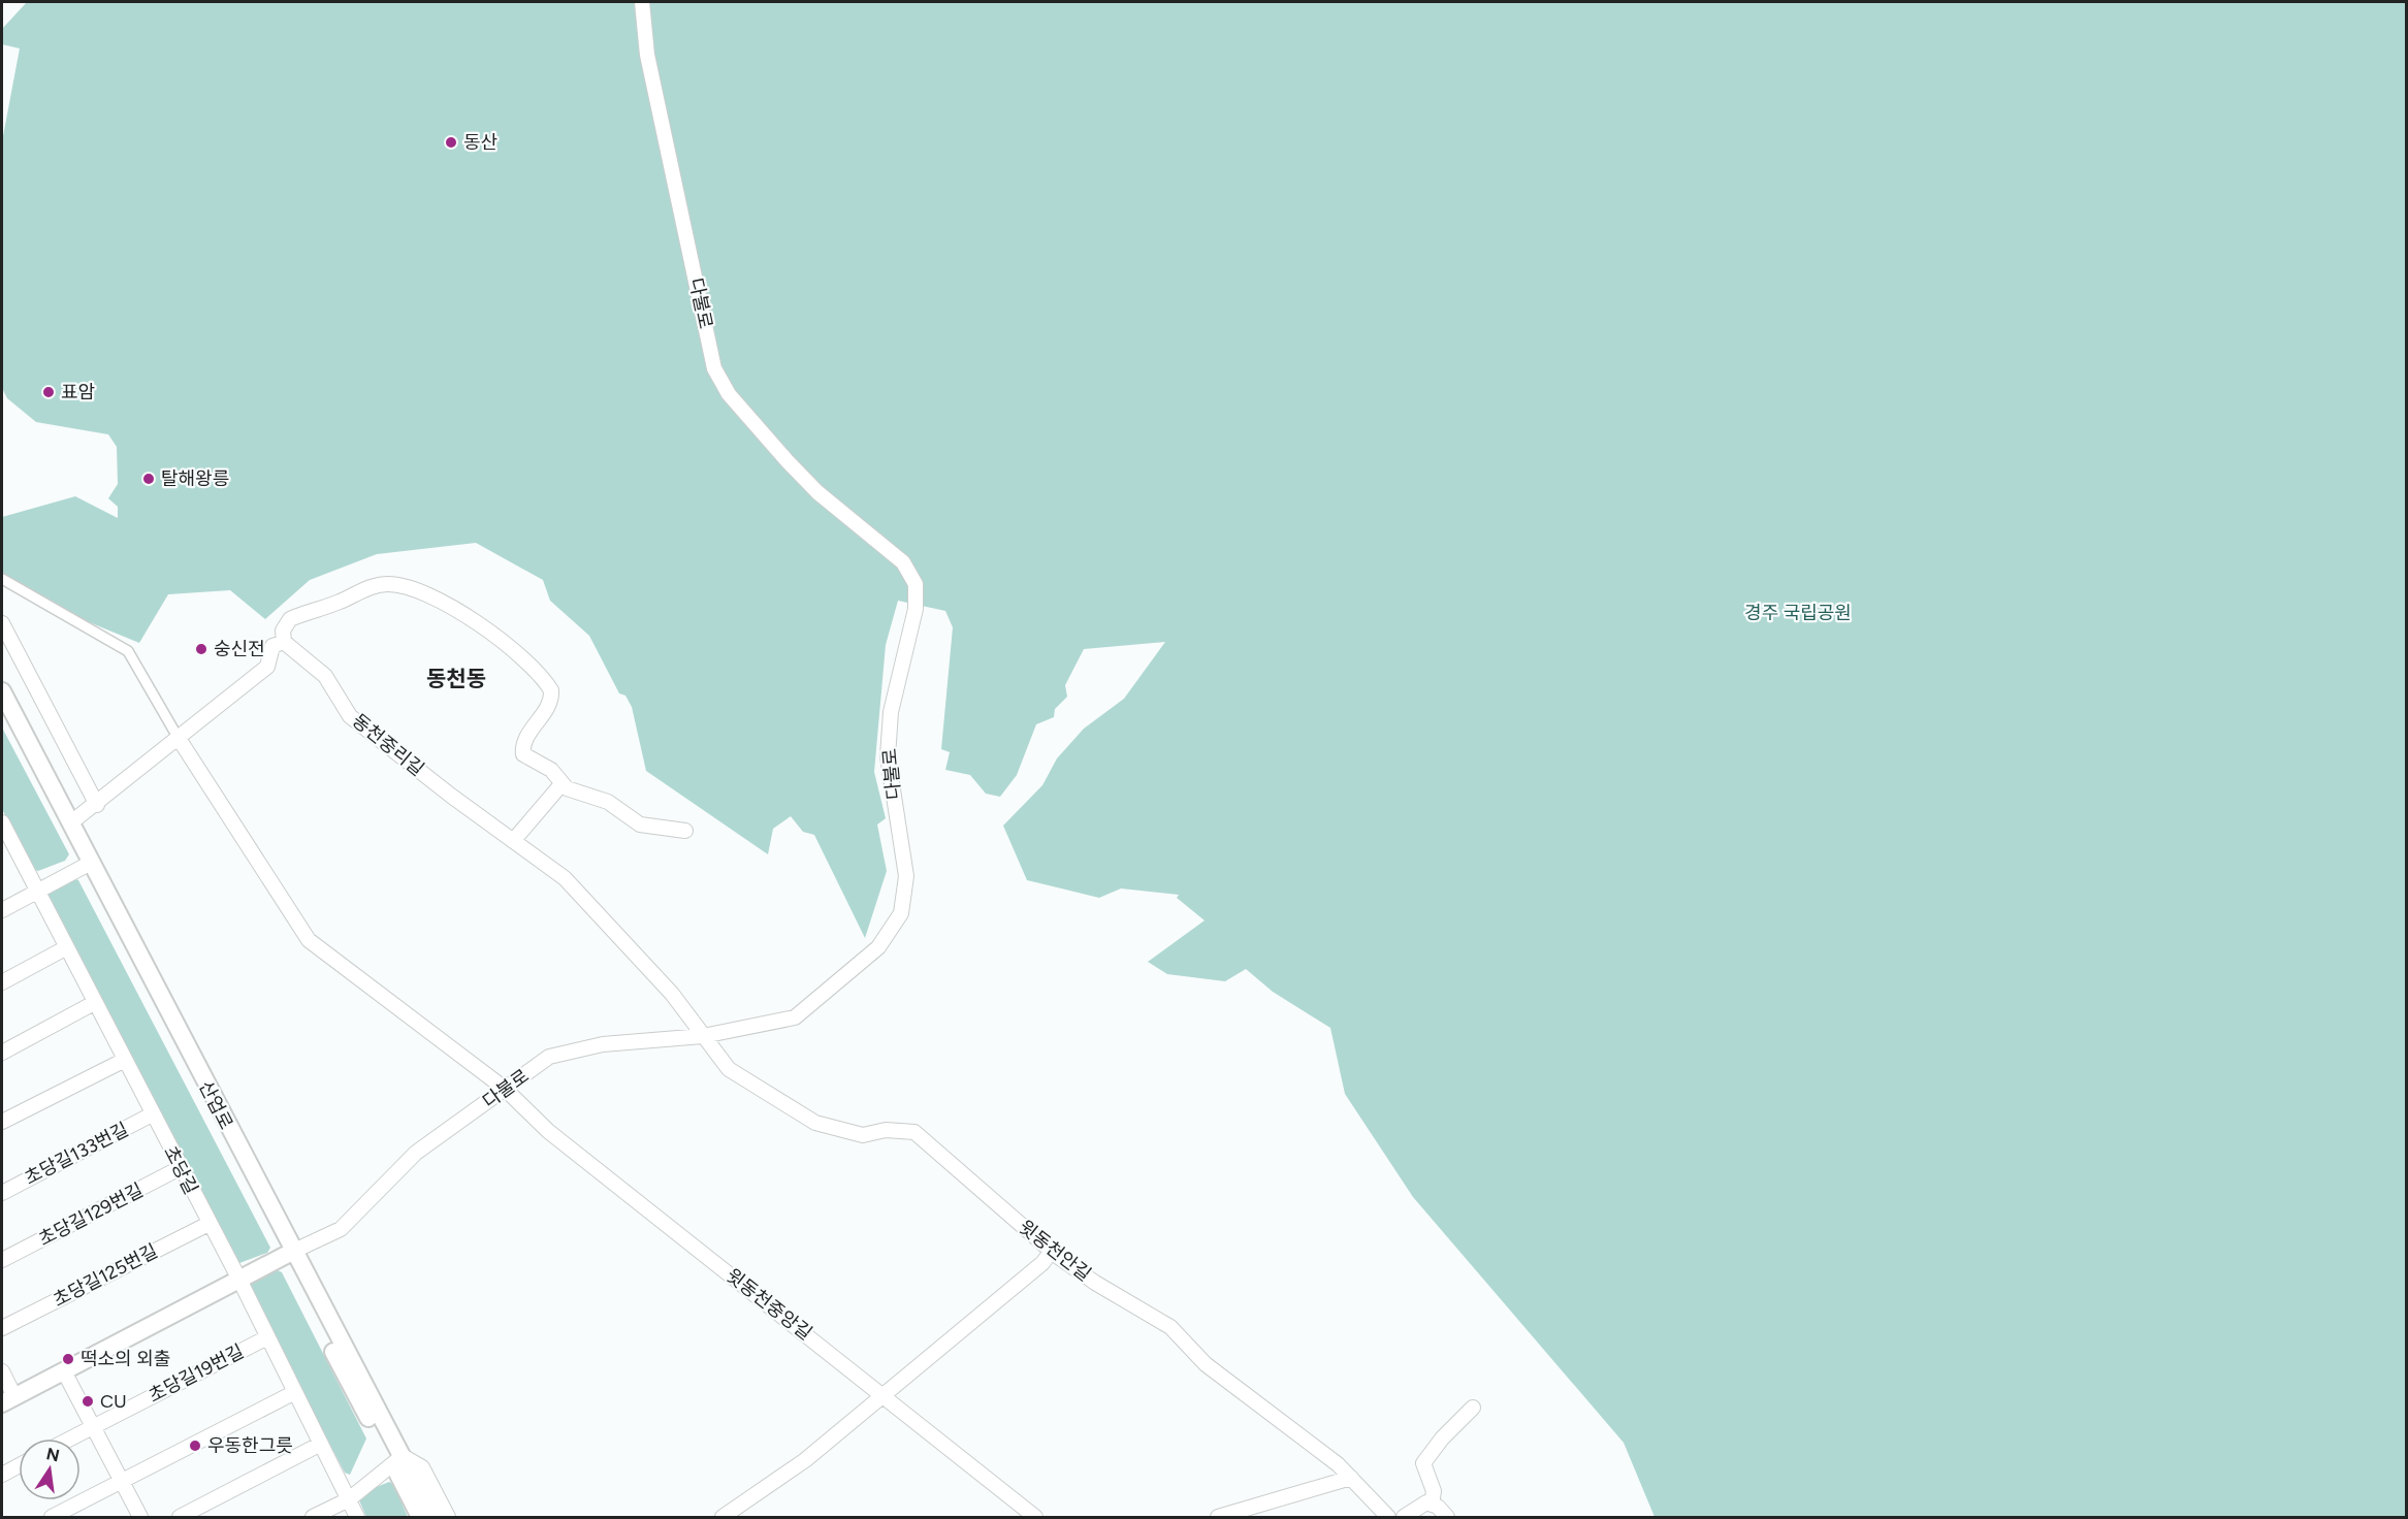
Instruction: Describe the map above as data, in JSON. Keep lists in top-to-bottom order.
{
  "streets": {
    "street": [
      "다불로",
      "동천중리길",
      "산업로",
      "초당길133번길",
      "초당길",
      "초당길129번길",
      "윗동천안길",
      "초당길125번길",
      "윗동천중앙길",
      "초당길19번길"
    ]
  },
  "crossings": [
    ["다불로", "동천중리길"],
    ["다불로", "산업로"],
    ["다불로", "윗동천안길"],
    ["다불로", "윗동천중앙길"],
    ["동천중리길", "윗동천안길"],
    ["초당길133번길", "초당길"],
    ["초당길", "초당길129번길"],
    ["초당길", "초당길125번길"],
    ["초당길", "초당길19번길"]
  ],
  "districts": ["동천동"],
  "parks": ["경주 국립공원"],
  "places": [
    "동산",
    "표암",
    "탈해왕릉",
    "숭신전",
    "떡소의 외출",
    "CU",
    "우동한그릇"
  ],
  "north": "top"
}
